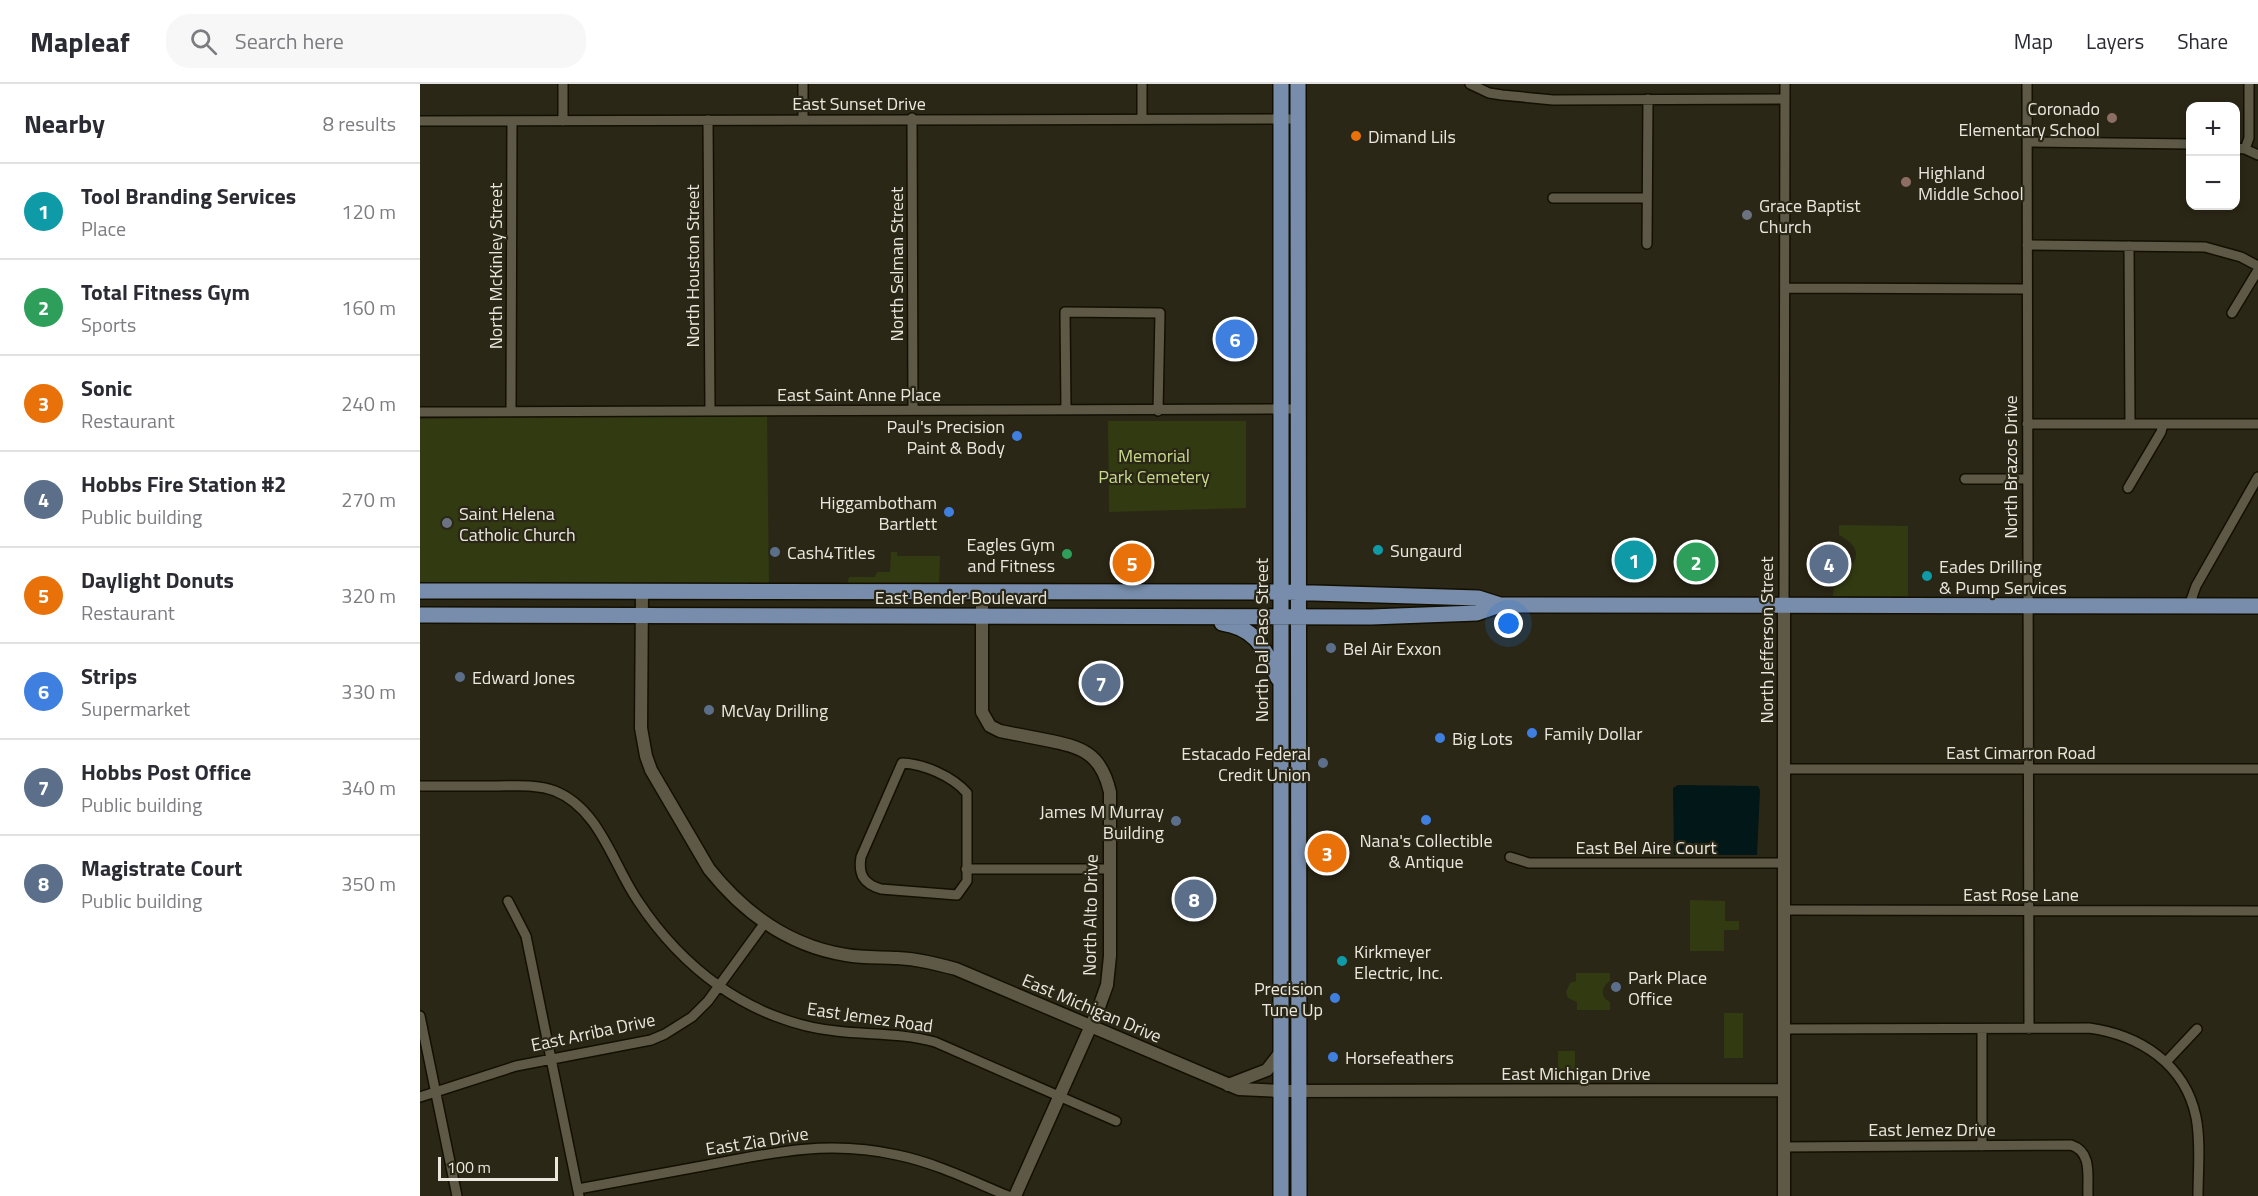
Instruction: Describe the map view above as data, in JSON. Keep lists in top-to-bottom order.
{
  "streets": {
    "main road": ["East Bender Boulevard", "North Dal Paso Street"],
    "street": [
      "East Sunset Drive",
      "North Selman Street",
      "North McKinley Street",
      "North Houston Street",
      "East Saint Anne Place",
      "North Brazos Drive",
      "North Jefferson Street",
      "East Cimarron Road",
      "East Bel Aire Court",
      "East Rose Lane",
      "North Alto Drive",
      "East Michigan Drive",
      "East Jemez Road",
      "East Arriba Drive",
      "East Jemez Drive",
      "East Zia Drive"
    ]
  },
  "crossings": [
    ["East Sunset Drive", "North Selman Street"],
    ["East Sunset Drive", "North McKinley Street"],
    ["East Sunset Drive", "North Houston Street"],
    ["East Sunset Drive", "North Dal Paso Street"],
    ["North Selman Street", "East Saint Anne Place"],
    ["North McKinley Street", "East Saint Anne Place"],
    ["North Houston Street", "East Saint Anne Place"],
    ["East Saint Anne Place", "North Dal Paso Street"],
    ["North Brazos Drive", "East Bender Boulevard"],
    ["North Brazos Drive", "East Cimarron Road"],
    ["North Brazos Drive", "East Rose Lane"],
    ["East Bender Boulevard", "North Dal Paso Street"],
    ["East Bender Boulevard", "North Jefferson Street"],
    ["East Bender Boulevard", "North Alto Drive"],
    ["East Bender Boulevard", "East Michigan Drive"],
    ["North Dal Paso Street", "East Michigan Drive"],
    ["North Jefferson Street", "East Cimarron Road"],
    ["North Jefferson Street", "East Bel Aire Court"],
    ["North Jefferson Street", "East Rose Lane"],
    ["North Jefferson Street", "East Michigan Drive"],
    ["North Jefferson Street", "East Jemez Drive"],
    ["North Alto Drive", "East Michigan Drive"],
    ["North Alto Drive", "East Jemez Road"],
    ["East Michigan Drive", "East Arriba Drive"],
    ["East Jemez Road", "East Arriba Drive"]
  ],
  "parks": ["Memorial Park Cemetery"],
  "places": [
    "Coronado Elementary School",
    "Dimand Lils",
    "Highland Middle School",
    "Grace Baptist Church",
    "Paul's Precision Paint & Body",
    "Higgambotham Bartlett",
    "Saint Helena Catholic Church",
    "Sungaurd",
    "Cash4Titles",
    "Eagles Gym and Fitness",
    "Eades Drilling & Pump Services",
    "Bel Air Exxon",
    "Edward Jones",
    "McVay Drilling",
    "Family Dollar",
    "Big Lots",
    "Estacado Federal Credit Union",
    "Nana's Collectible & Antique",
    "James M Murray Building",
    "Kirkmeyer Electric, Inc.",
    "Park Place Office",
    "Precision Tune Up",
    "Horsefeathers"
  ],
  "scale_bar": "100 m",
  "page": {
    "header": "Mapleaf",
    "search": "Search here",
    "nav": ["Map", "Layers", "Share"],
    "heading": ["Nearby", "8 results"],
    "map_buttons": ["+", "−"],
    "list": [
      {
        "mark": "1",
        "name": "Tool Branding Services",
        "note": "Place",
        "value": "120 m"
      },
      {
        "mark": "2",
        "name": "Total Fitness Gym",
        "note": "Sports",
        "value": "160 m"
      },
      {
        "mark": "3",
        "name": "Sonic",
        "note": "Restaurant",
        "value": "240 m"
      },
      {
        "mark": "4",
        "name": "Hobbs Fire Station #2",
        "note": "Public building",
        "value": "270 m"
      },
      {
        "mark": "5",
        "name": "Daylight Donuts",
        "note": "Restaurant",
        "value": "320 m"
      },
      {
        "mark": "6",
        "name": "Strips",
        "note": "Supermarket",
        "value": "330 m"
      },
      {
        "mark": "7",
        "name": "Hobbs Post Office",
        "note": "Public building",
        "value": "340 m"
      },
      {
        "mark": "8",
        "name": "Magistrate Court",
        "note": "Public building",
        "value": "350 m"
      }
    ],
    "pins": [
      "6",
      "1",
      "2",
      "5",
      "4",
      "7",
      "3",
      "8"
    ],
    "scale": "100 m"
  }
}
